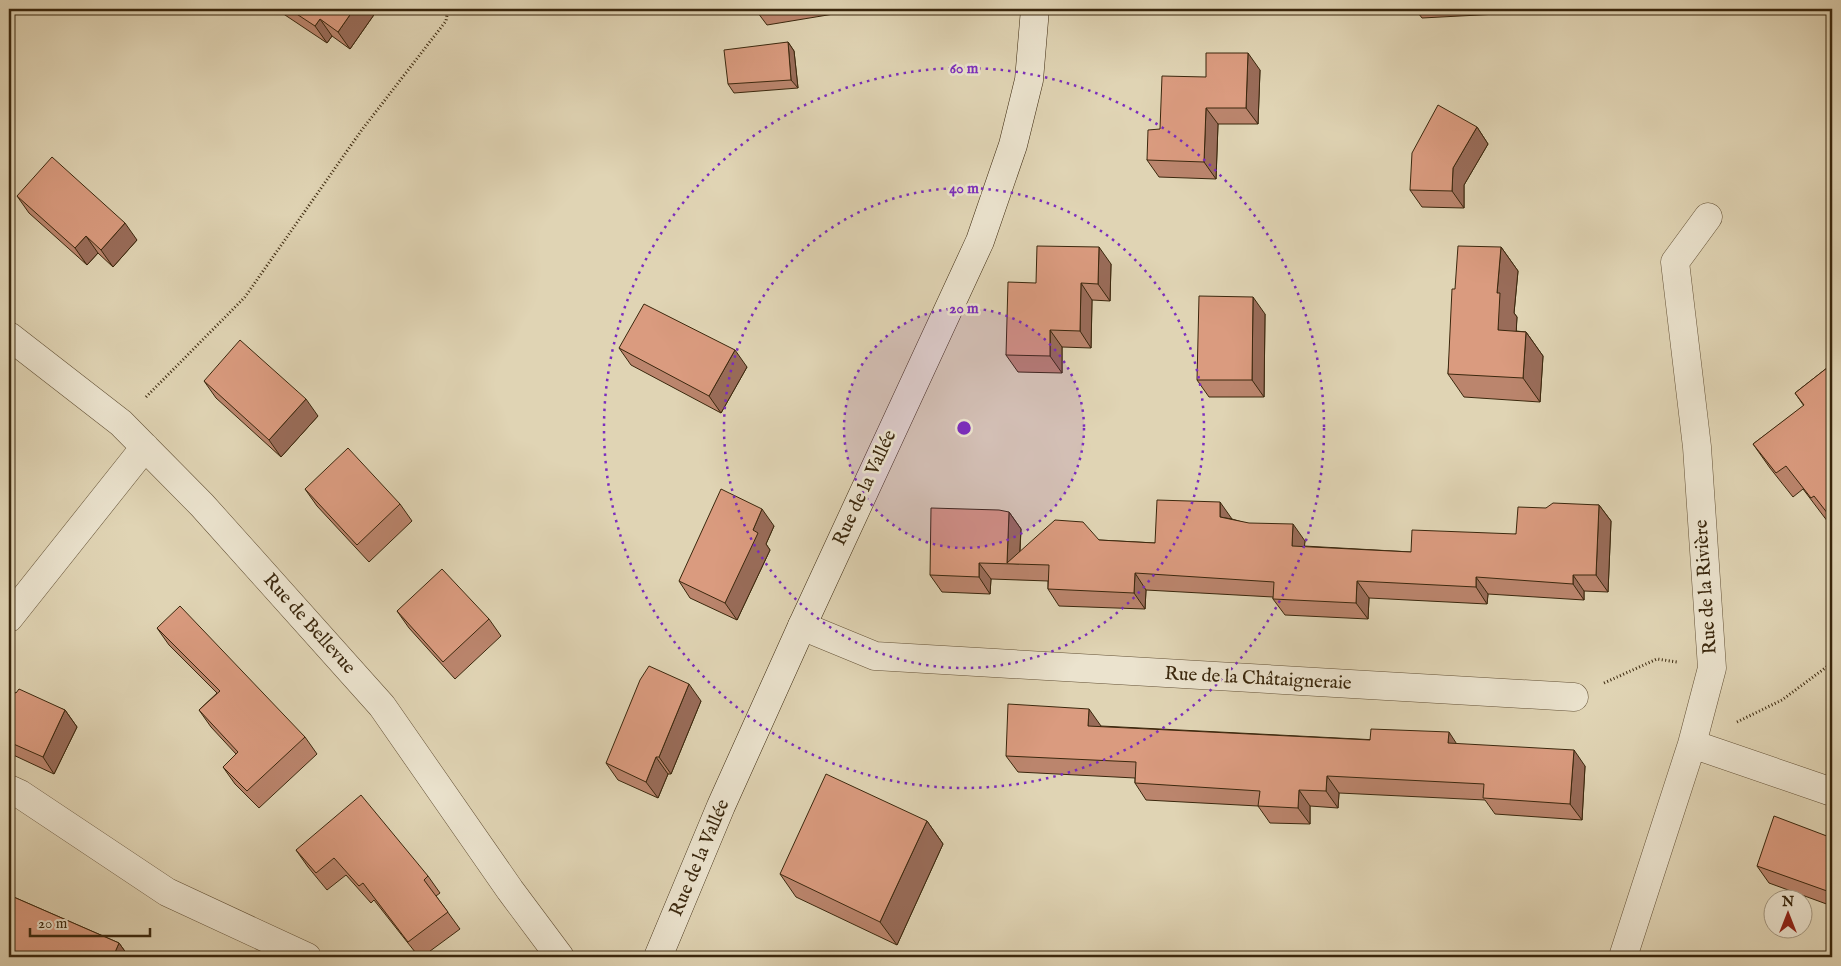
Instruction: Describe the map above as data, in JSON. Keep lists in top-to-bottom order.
{
  "streets": {
    "street": [
      "Rue de la Vallée",
      "Rue de la Rivière",
      "Rue de Bellevue",
      "Rue de la Châtaigneraie"
    ]
  },
  "crossings": [
    ["Rue de la Vallée", "Rue de la Châtaigneraie"]
  ],
  "scale_bar": "20 m",
  "north": "top",
  "rings": ["60 m", "40 m", "20 m"]
}
